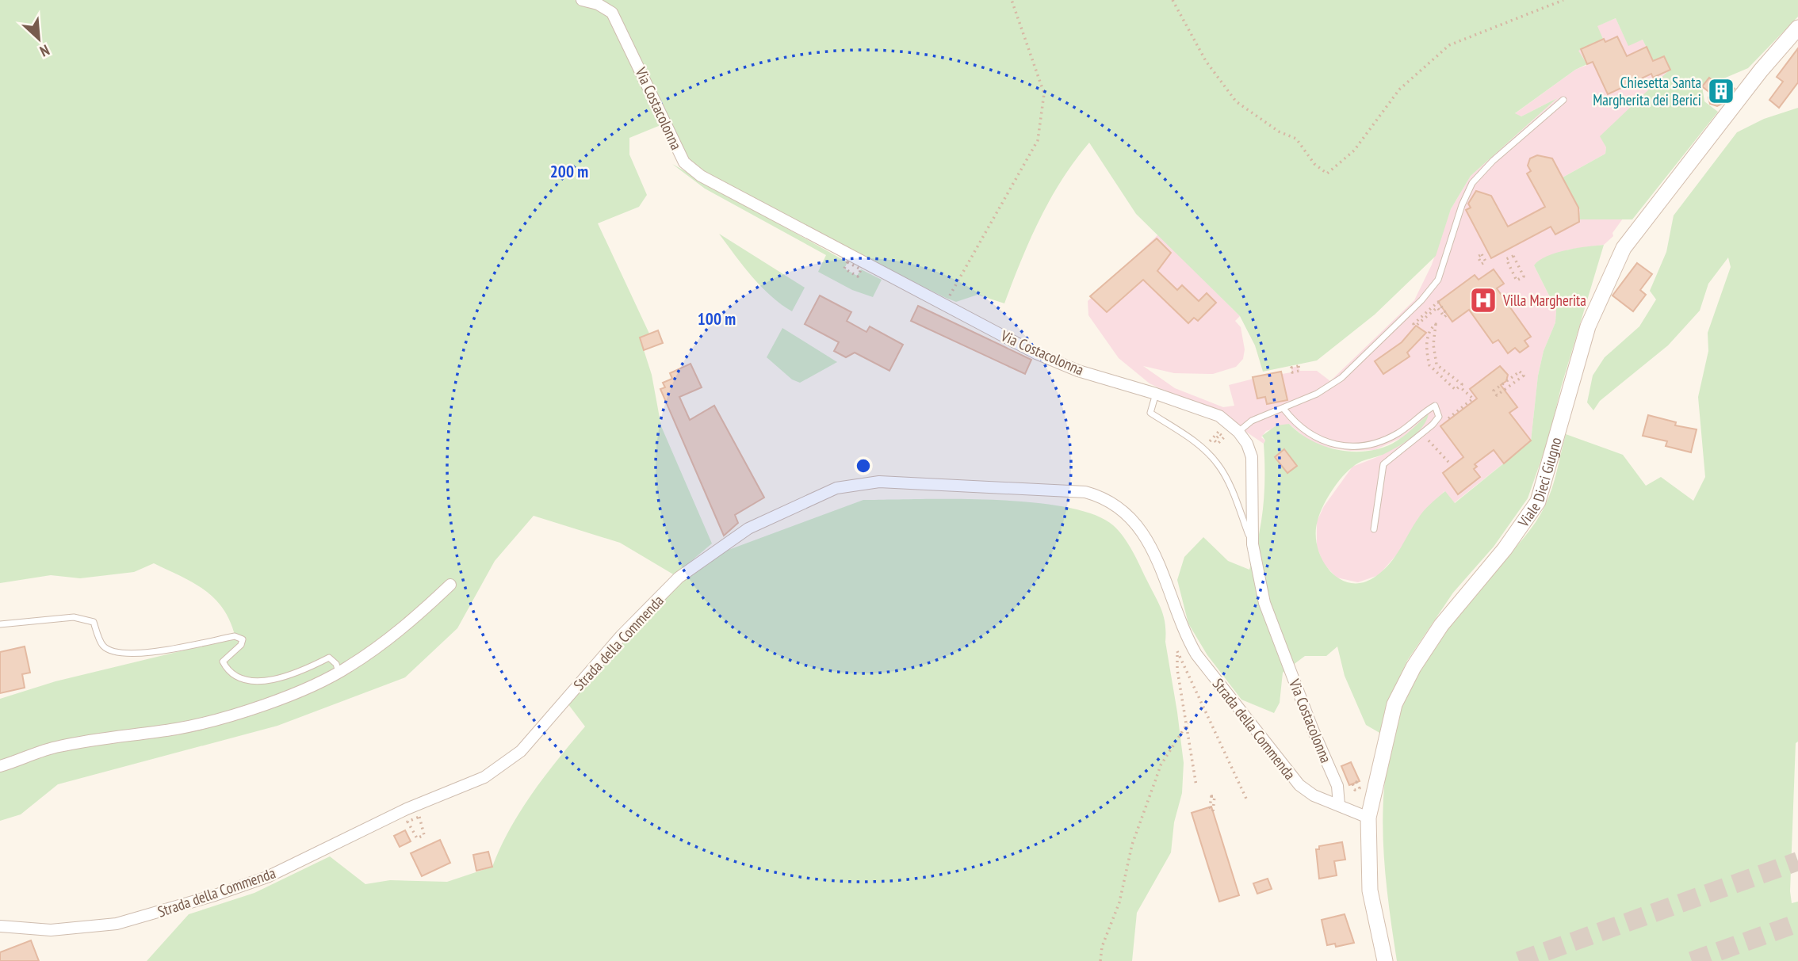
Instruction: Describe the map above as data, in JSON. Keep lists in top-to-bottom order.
{
  "streets": {
    "main road": ["Viale Dieci Giugno"],
    "street": ["Via Costacolonna", "Strada della Commenda"]
  },
  "crossings": [
    ["Via Costacolonna", "Strada della Commenda"],
    ["Viale Dieci Giugno", "Strada della Commenda"]
  ],
  "places": {
    "building": ["Chiesetta Santa Margherita dei Berici"],
    "hospital": ["Villa Margherita"]
  },
  "north": "bottom right",
  "rings": ["200 m", "100 m"]
}
